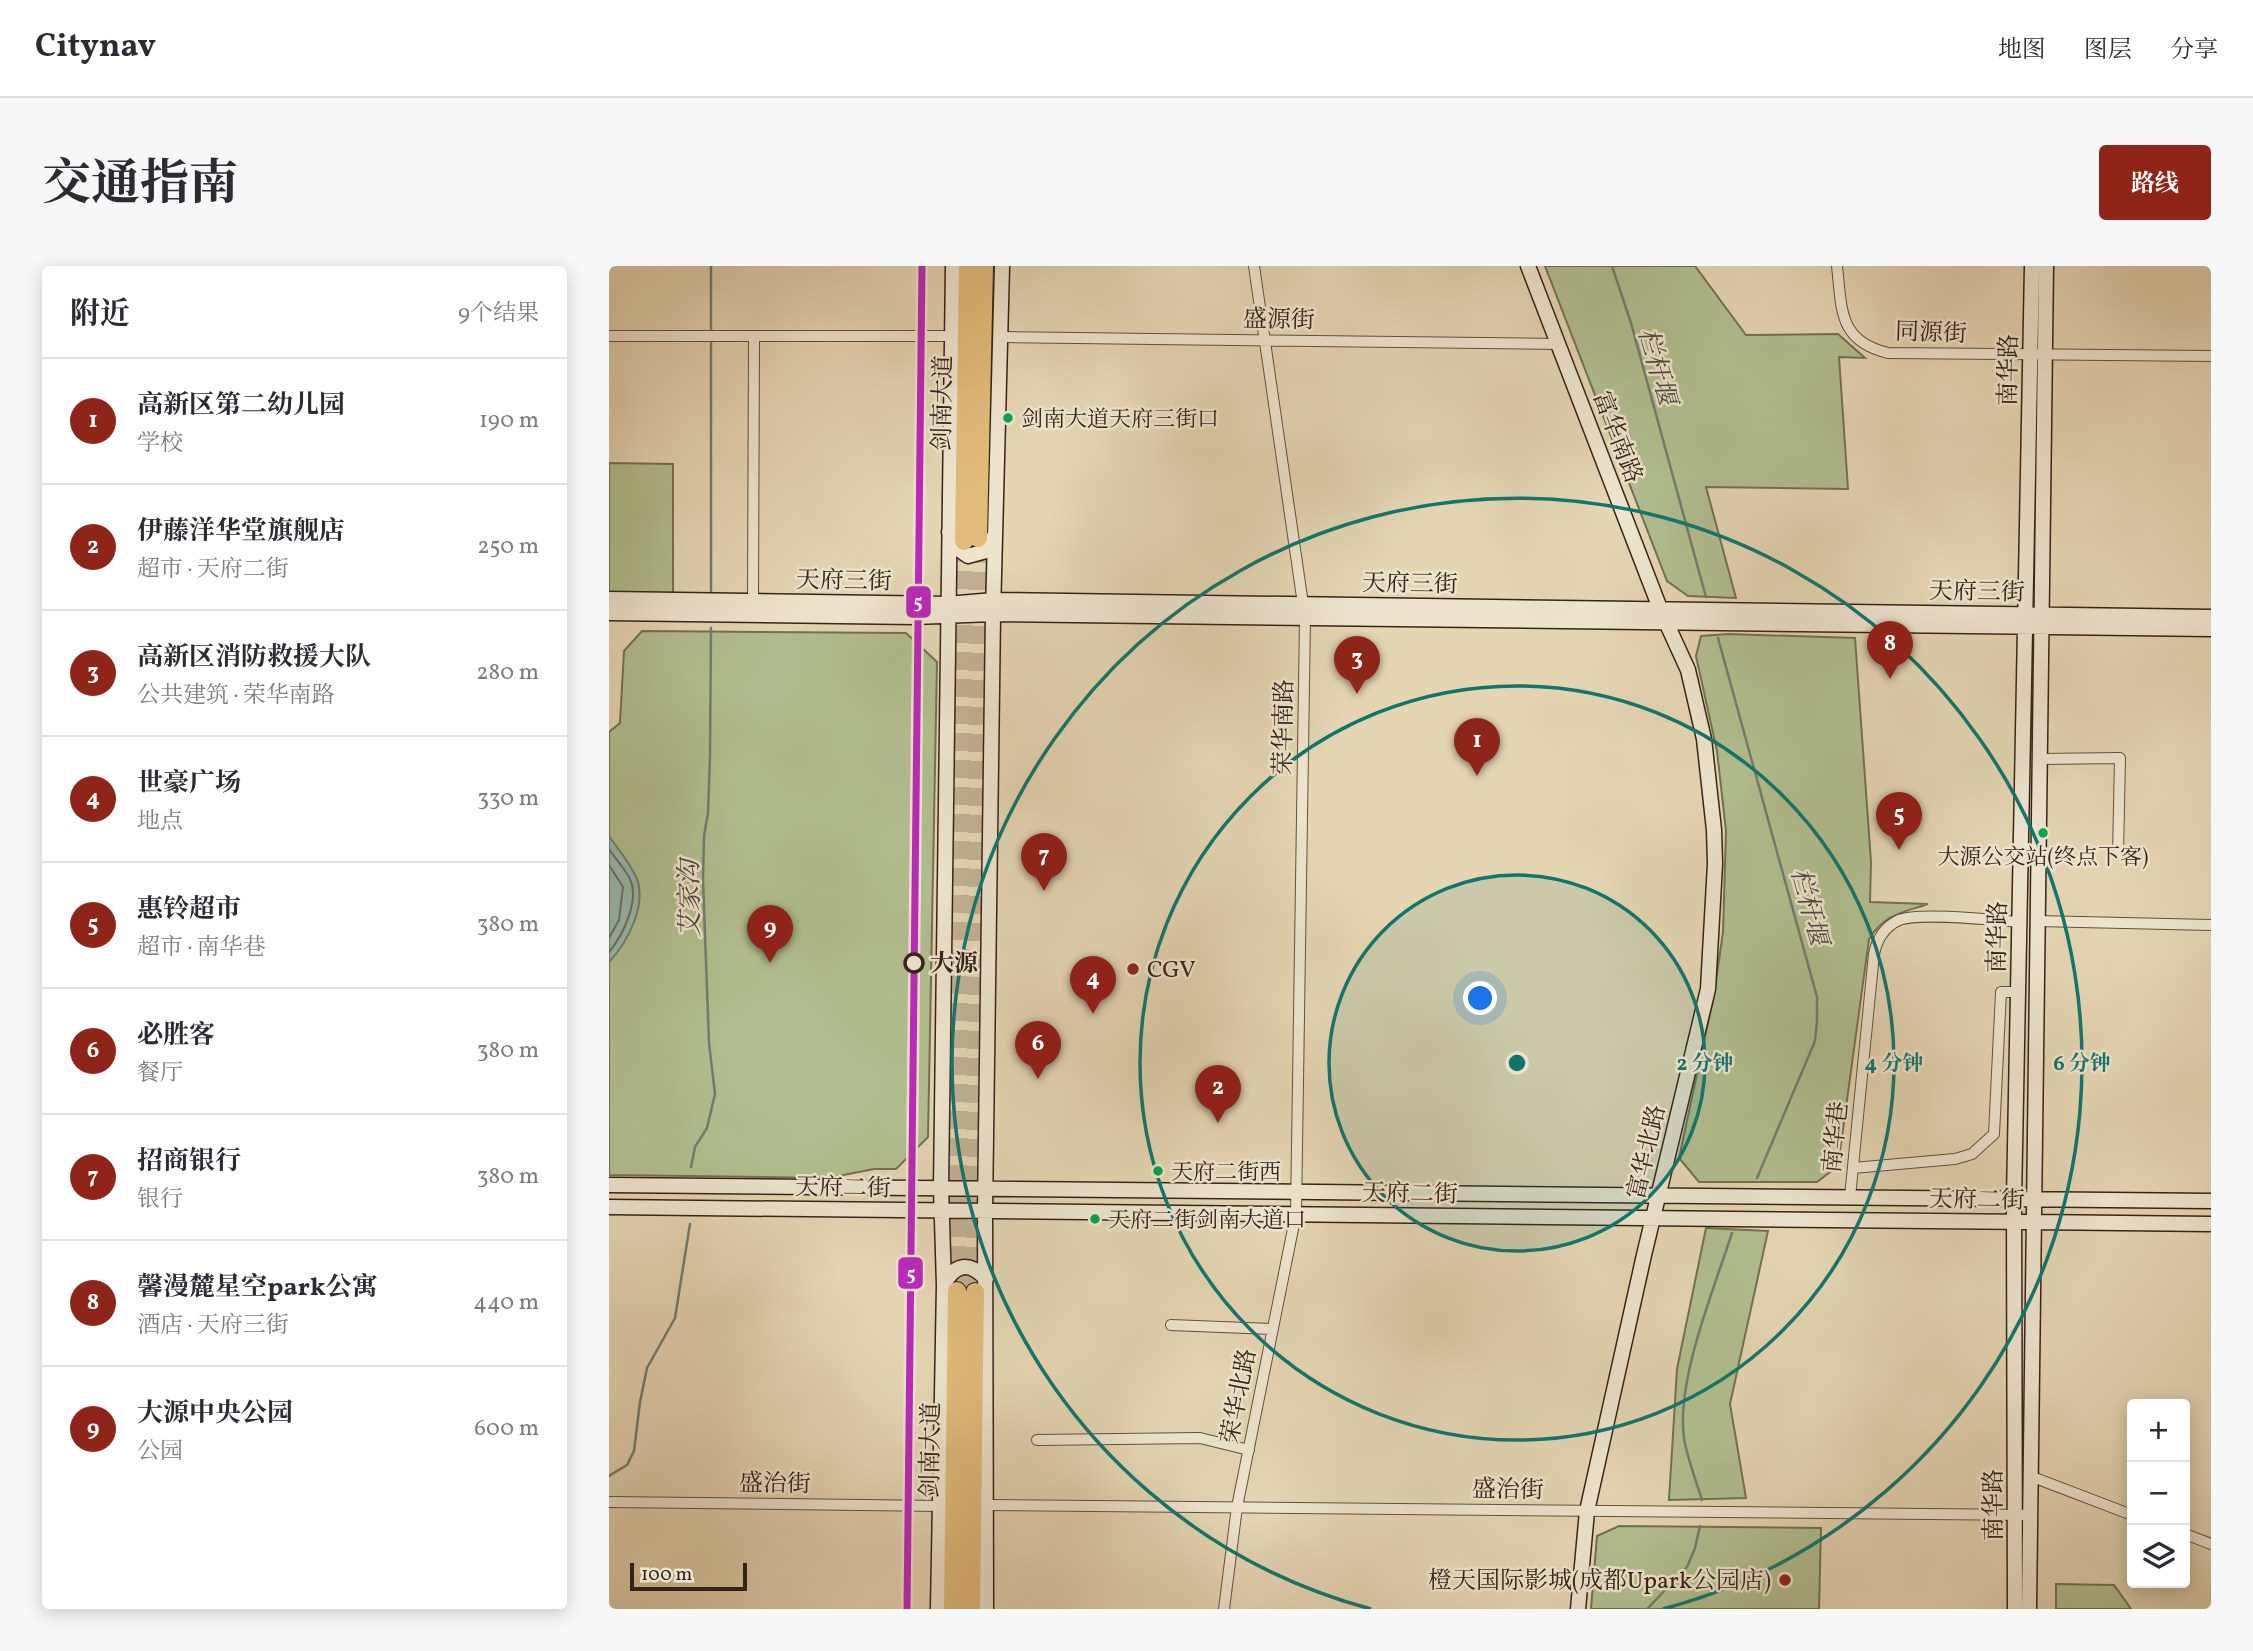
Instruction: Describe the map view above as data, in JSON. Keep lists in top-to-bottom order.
{
  "streets": {
    "highway": ["剑南大道"],
    "main road": [
      "南华路",
      "富华南路",
      "天府三街",
      "富华北路",
      "天府二街"
    ],
    "street": [
      "盛源街",
      "同源街",
      "荣华南路",
      "南华巷",
      "荣华北路",
      "盛治街"
    ]
  },
  "crossings": [
    ["盛源街", "富华南路"],
    ["盛源街", "荣华南路"],
    ["同源街", "南华路"],
    ["南华路", "天府三街"],
    ["南华路", "南华巷"],
    ["南华路", "天府二街"],
    ["南华路", "盛治街"],
    ["富华南路", "天府三街"],
    ["富华南路", "富华北路"],
    ["天府三街", "荣华南路"],
    ["天府三街", "富华北路"],
    ["荣华南路", "天府二街"],
    ["荣华南路", "荣华北路"],
    ["南华巷", "天府二街"],
    ["富华北路", "天府二街"],
    ["富华北路", "盛治街"],
    ["天府二街", "荣华北路"],
    ["荣华北路", "盛治街"]
  ],
  "water": ["栏杆堰", "艾家沟"],
  "places": [
    "剑南大道天府三街口",
    "大源公交站(终点下客)",
    "大源",
    "CGV",
    "天府二街西",
    "天府二街剑南大道口",
    "橙天国际影城(成都Upark公园店)"
  ],
  "lines": ["transit line 5"],
  "scale_bar": "100 m",
  "page": {
    "header": "Citynav",
    "nav": ["地图", "图层", "分享"],
    "title": "交通指南",
    "buttons": "路线",
    "heading": ["附近", "9个结果"],
    "list": [
      {
        "mark": "1",
        "name": "高新区第二幼儿园",
        "note": "学校",
        "value": "190 m"
      },
      {
        "mark": "2",
        "name": "伊藤洋华堂旗舰店",
        "note": "超市 · 天府二街",
        "value": "250 m"
      },
      {
        "mark": "3",
        "name": "高新区消防救援大队",
        "note": "公共建筑 · 荣华南路",
        "value": "280 m"
      },
      {
        "mark": "4",
        "name": "世豪广场",
        "note": "地点",
        "value": "330 m"
      },
      {
        "mark": "5",
        "name": "惠铃超市",
        "note": "超市 · 南华巷",
        "value": "380 m"
      },
      {
        "mark": "6",
        "name": "必胜客",
        "note": "餐厅",
        "value": "380 m"
      },
      {
        "mark": "7",
        "name": "招商银行",
        "note": "银行",
        "value": "380 m"
      },
      {
        "mark": "8",
        "name": "馨漫麓星空park公寓",
        "note": "酒店 · 天府三街",
        "value": "440 m"
      },
      {
        "mark": "9",
        "name": "大源中央公园",
        "note": "公园",
        "value": "600 m"
      }
    ],
    "pins": [
      "8",
      "3",
      "1",
      "5",
      "7",
      "9",
      "4",
      "6",
      "2"
    ],
    "map_buttons": ["+", "−"],
    "scale": "100 m"
  },
  "rings": ["2 分钟", "4 分钟", "6 分钟"]
}
